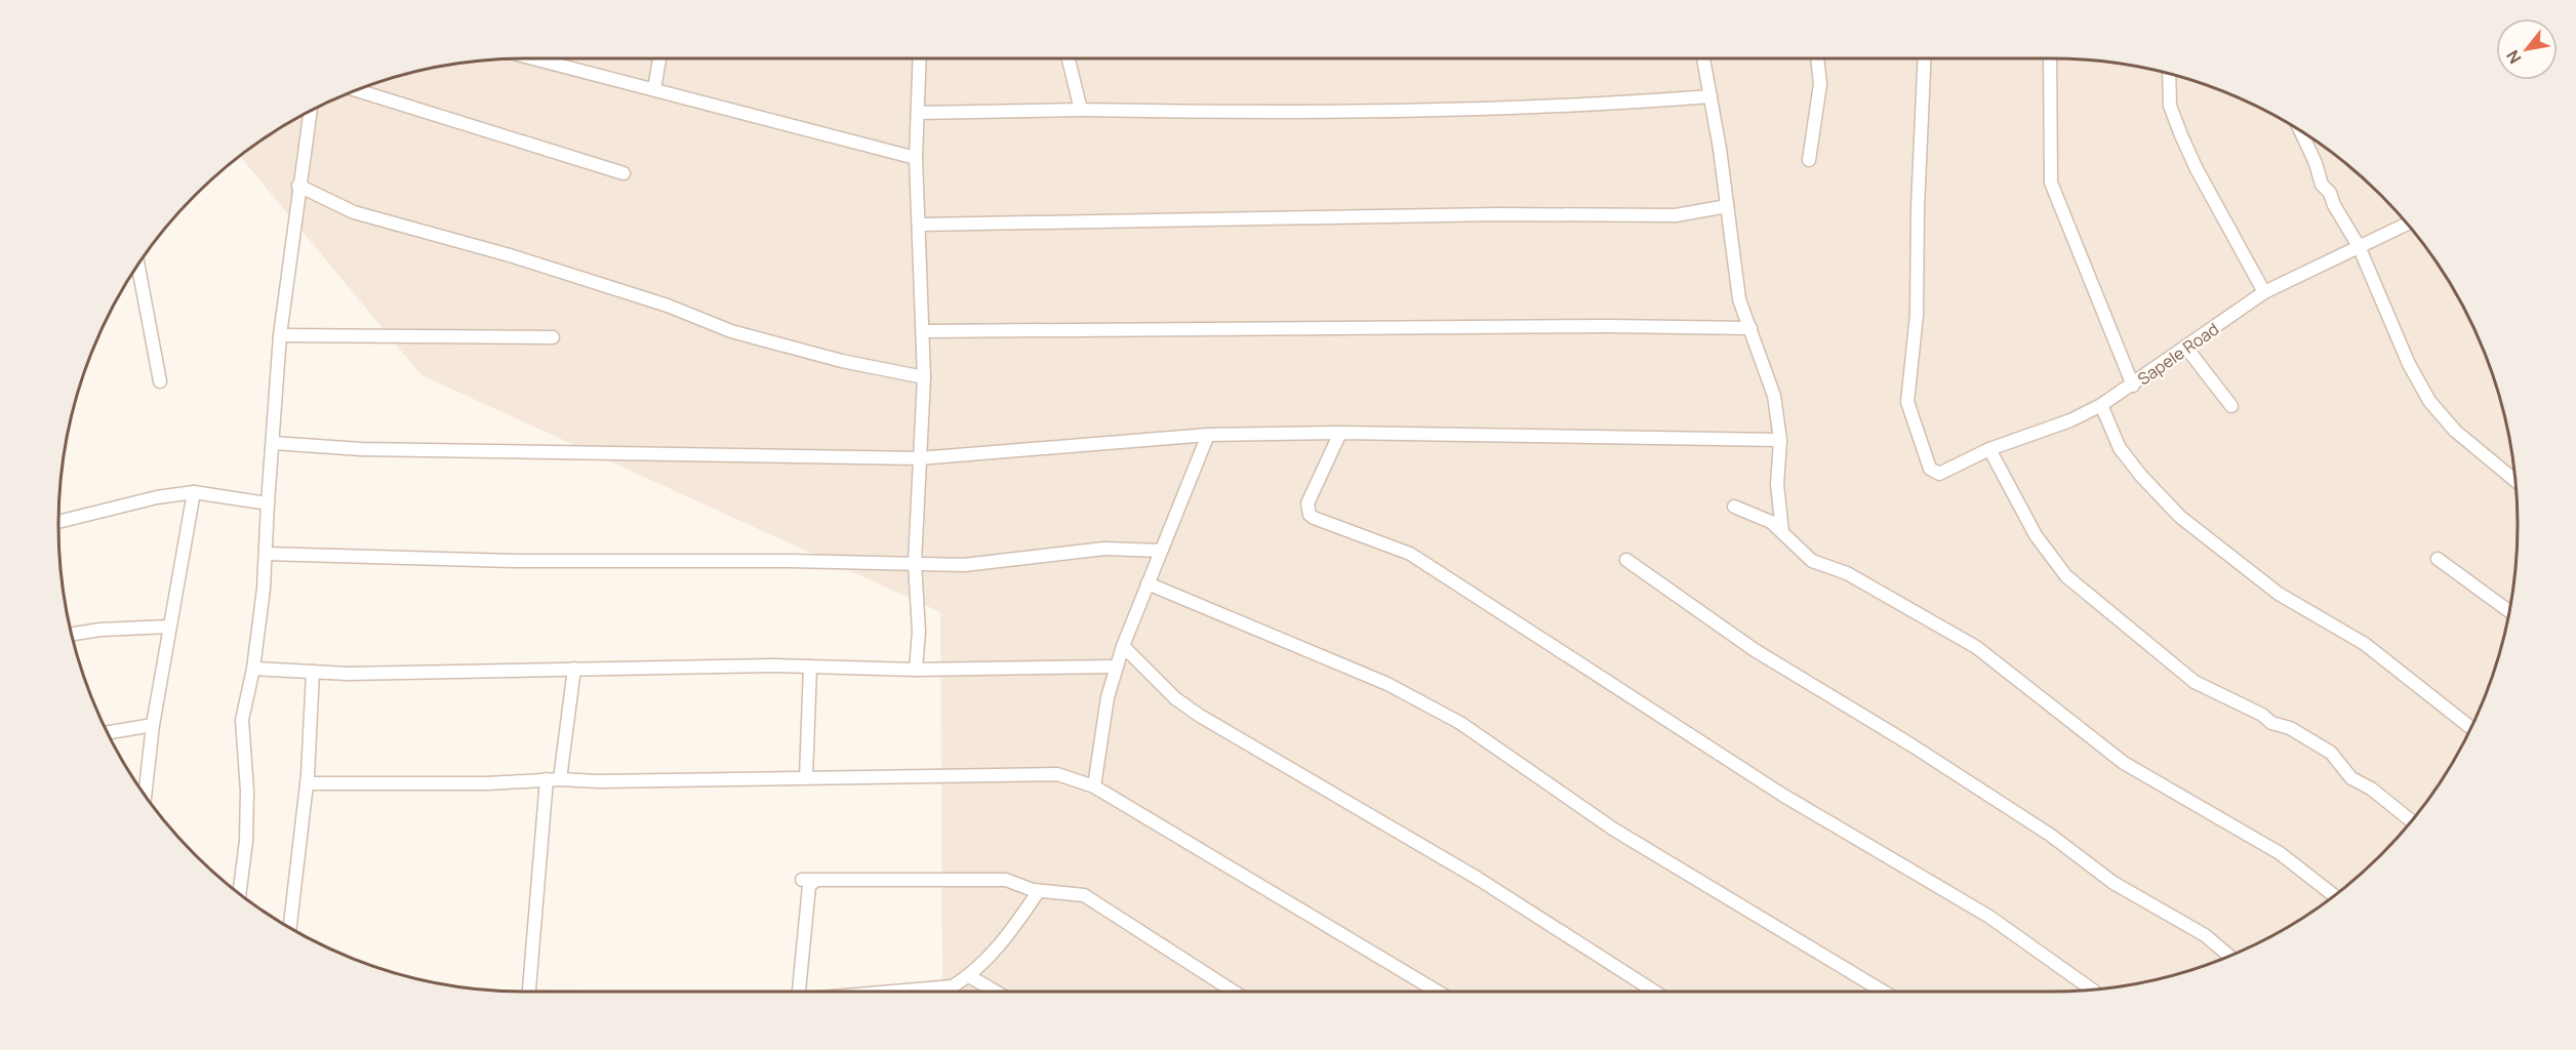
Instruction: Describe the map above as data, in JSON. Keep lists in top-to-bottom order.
{
  "streets": {
    "street": ["Sapele Road"]
  },
  "north": "bottom left"
}
